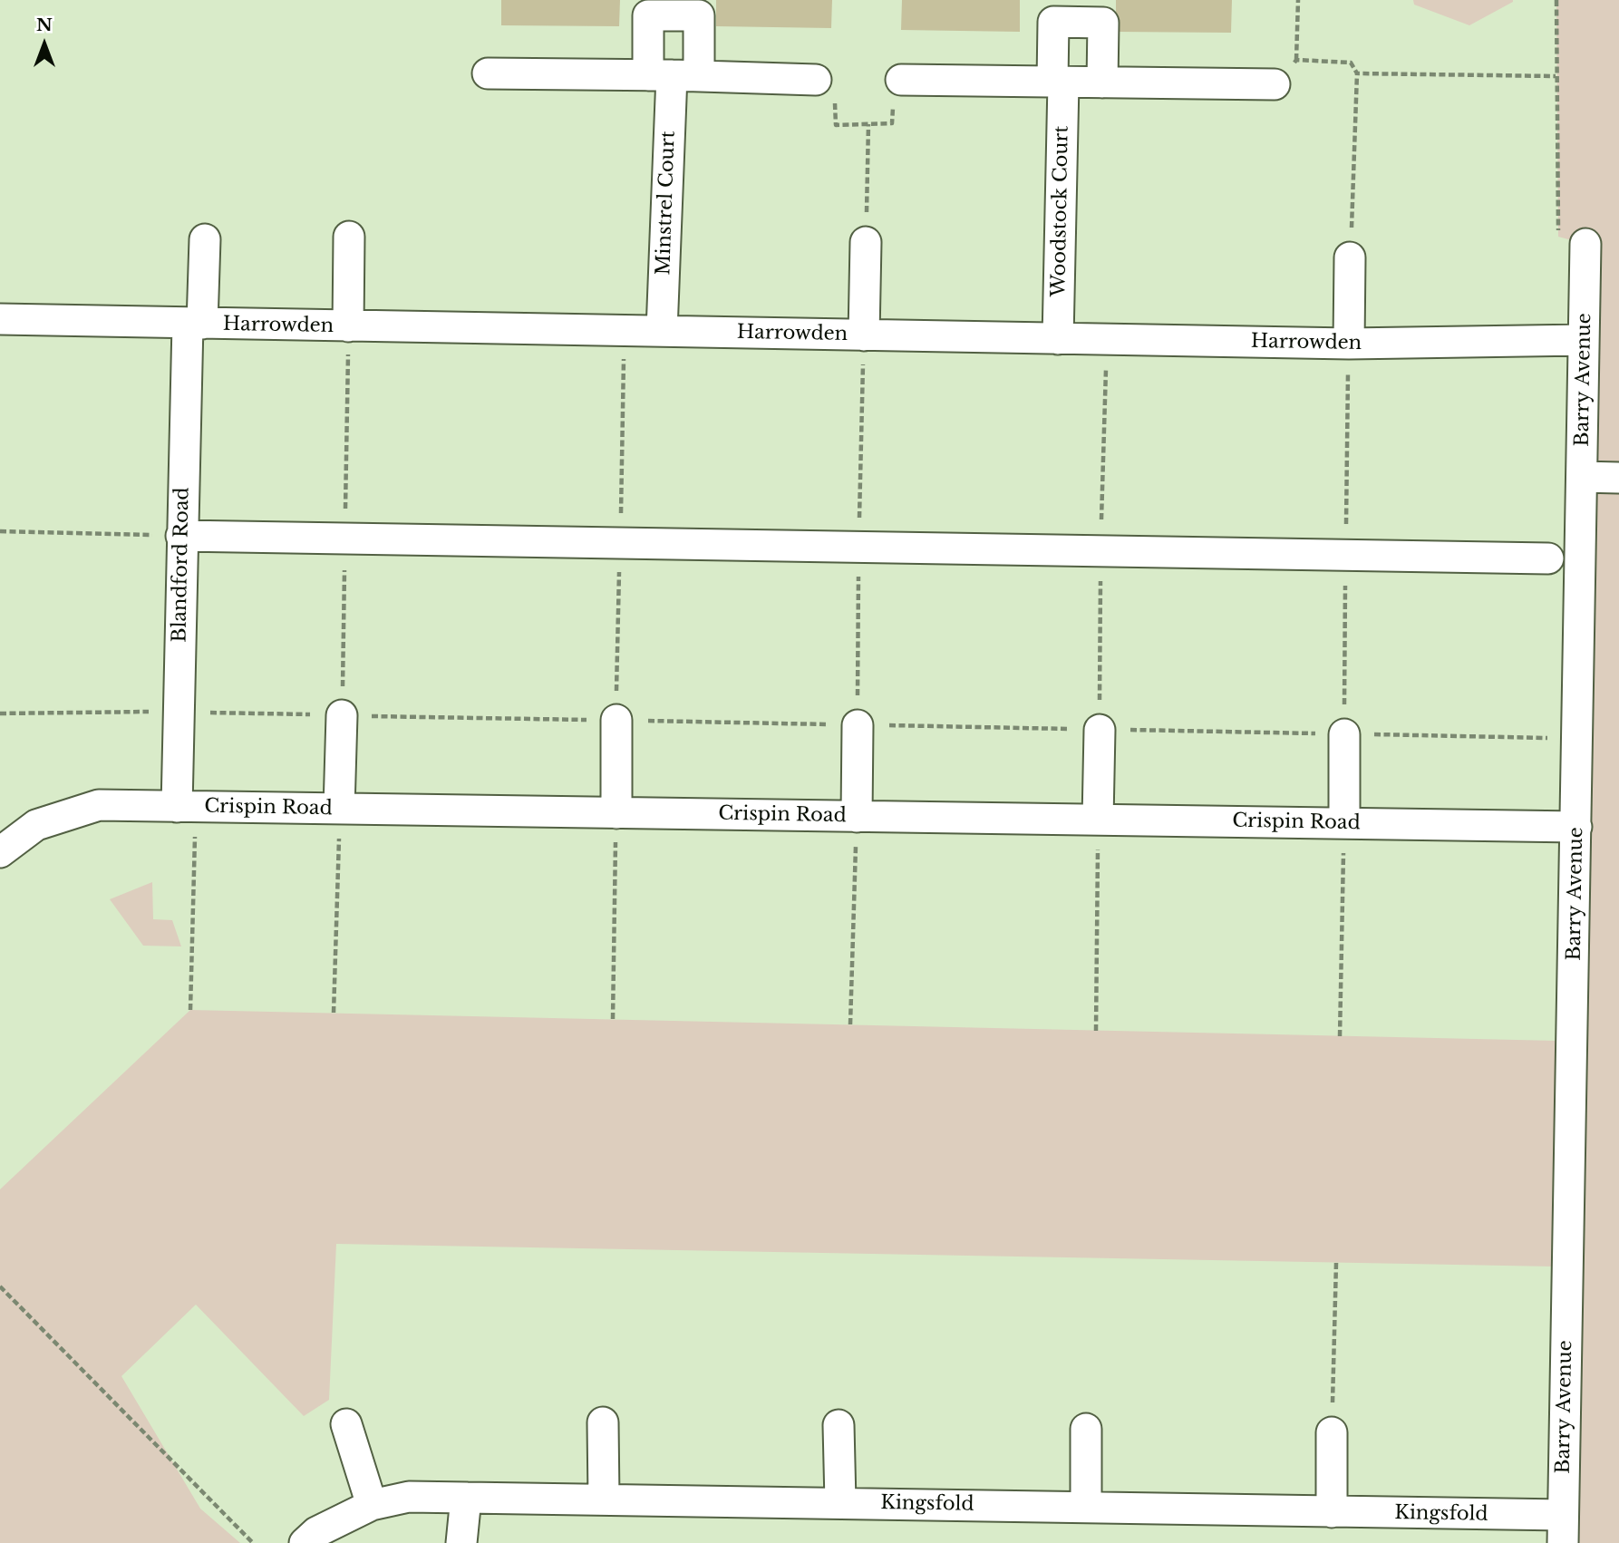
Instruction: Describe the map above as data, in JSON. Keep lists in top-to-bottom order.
{
  "streets": {
    "street": [
      "Minstrel Court",
      "Woodstock Court",
      "Harrowden",
      "Barry Avenue",
      "Blandford Road",
      "Crispin Road",
      "Kingsfold"
    ]
  },
  "crossings": [
    ["Minstrel Court", "Harrowden"],
    ["Woodstock Court", "Harrowden"],
    ["Harrowden", "Barry Avenue"],
    ["Harrowden", "Blandford Road"],
    ["Barry Avenue", "Crispin Road"],
    ["Barry Avenue", "Kingsfold"],
    ["Blandford Road", "Crispin Road"]
  ],
  "north": "top"
}
